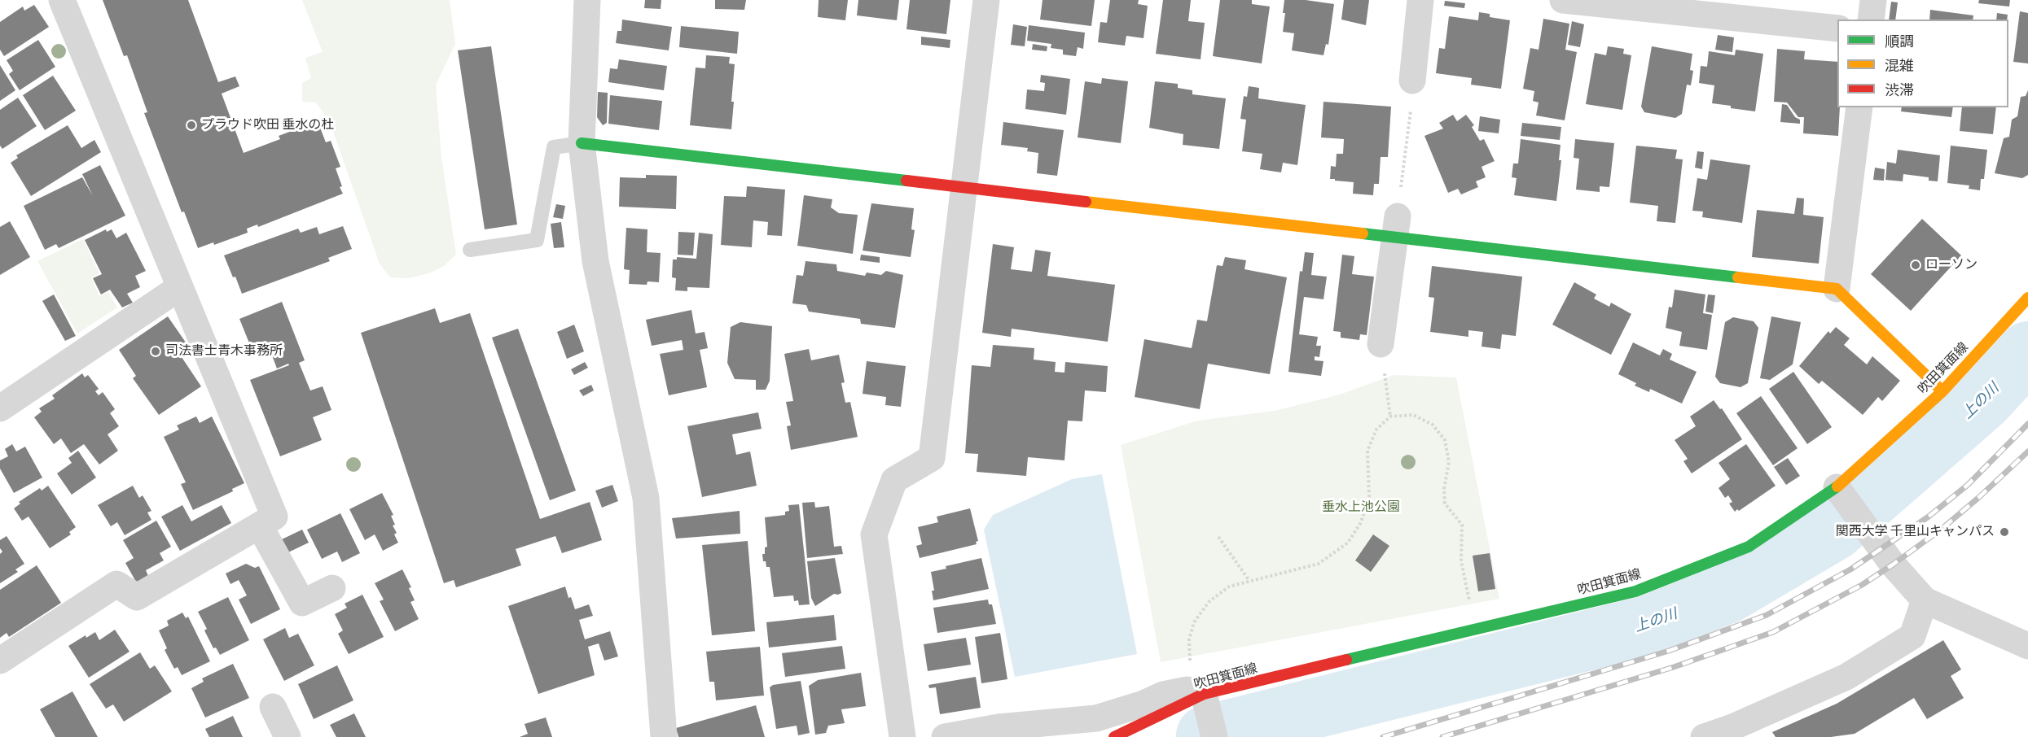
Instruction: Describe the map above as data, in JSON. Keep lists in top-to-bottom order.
{
  "streets": {
    "street": ["吹田箕面線"]
  },
  "water": ["上の川"],
  "parks": ["垂水上池公園"],
  "places": [
    "プラウド吹田 垂水の杜",
    "ローソン",
    "司法書士青木事務所",
    "関西大学 千里山キャンパス"
  ],
  "legend": ["順調", "混雑", "渋滞"]
}
